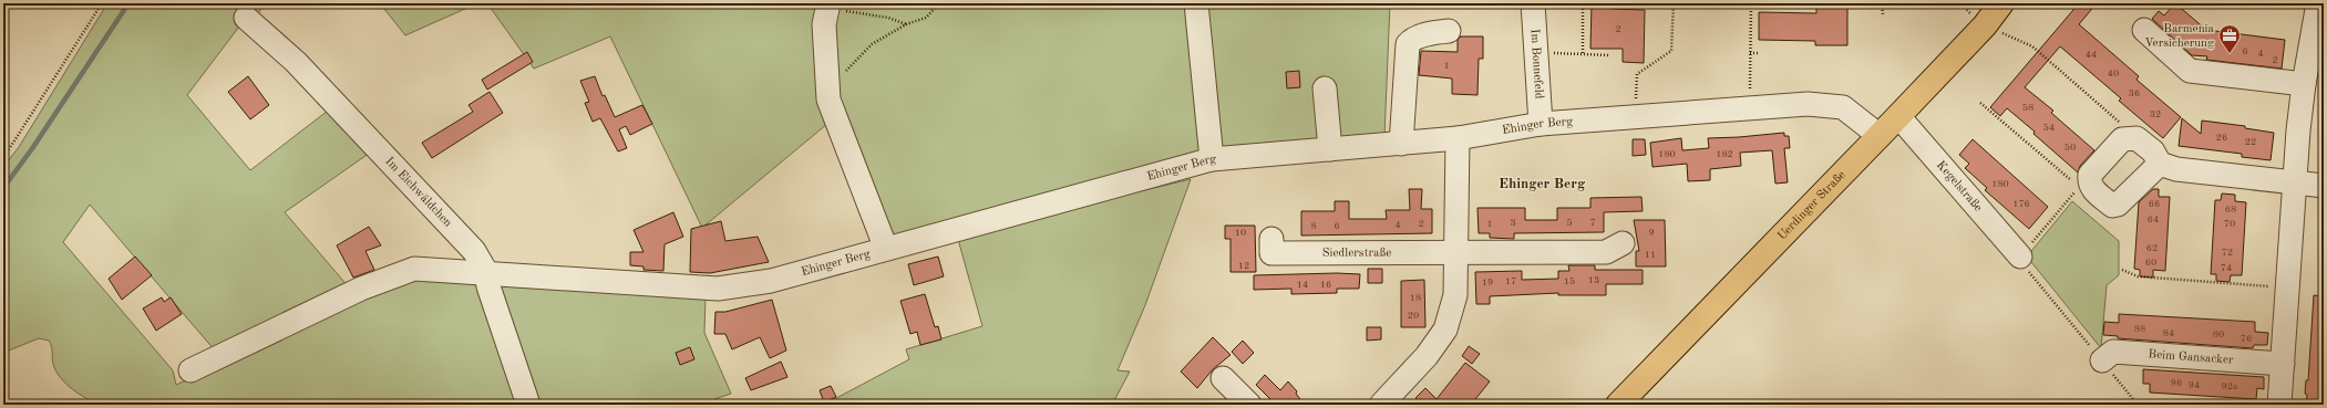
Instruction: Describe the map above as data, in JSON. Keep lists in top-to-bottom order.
{
  "streets": {
    "main road": ["Uerdinger Straße"],
    "street": [
      "Im Bonnefeld",
      "Ehinger Berg",
      "Kegelstraße",
      "Im Eichwäldchen",
      "Siedlerstraße",
      "Beim Gansacker"
    ]
  },
  "crossings": [
    ["Im Bonnefeld", "Ehinger Berg"],
    ["Ehinger Berg", "Im Eichwäldchen"],
    ["Ehinger Berg", "Uerdinger Straße"],
    ["Kegelstraße", "Uerdinger Straße"]
  ],
  "districts": ["Ehinger Berg"],
  "places": {
    "office": ["Barmenia Versicherung"]
  },
  "house_numbers": [
    "2",
    "6",
    "4",
    "44",
    "2",
    "1",
    "40",
    "36",
    "58",
    "32",
    "54",
    "26",
    "22",
    "50",
    "180",
    "182",
    "180",
    "176",
    "66",
    "68",
    "64",
    "3",
    "5",
    "7",
    "2",
    "1",
    "70",
    "4",
    "8",
    "6",
    "10",
    "9",
    "62",
    "72",
    "11",
    "60",
    "12",
    "74",
    "13",
    "17",
    "15",
    "19",
    "14",
    "16",
    "18",
    "20",
    "88",
    "84",
    "80",
    "76",
    "96",
    "94",
    "92a"
  ]
}
